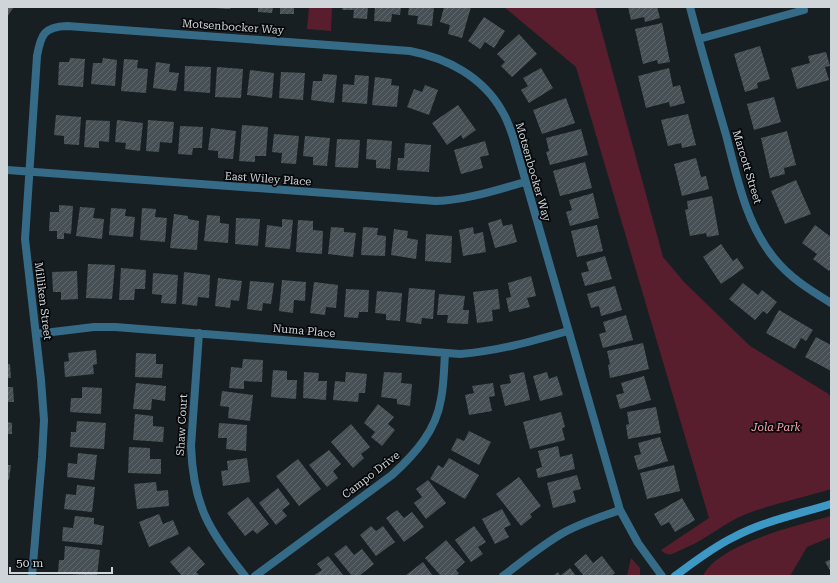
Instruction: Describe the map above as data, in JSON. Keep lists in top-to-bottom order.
{
  "streets": {
    "street": [
      "Motsenbocker Way",
      "Marcott Street",
      "East Wiley Place",
      "Milliken Street",
      "Numa Place",
      "Shaw Court",
      "Campo Drive"
    ]
  },
  "crossings": [
    ["Motsenbocker Way", "East Wiley Place"],
    ["Motsenbocker Way", "Milliken Street"],
    ["Motsenbocker Way", "Numa Place"],
    ["East Wiley Place", "Milliken Street"],
    ["Milliken Street", "Numa Place"],
    ["Numa Place", "Shaw Court"],
    ["Numa Place", "Campo Drive"]
  ],
  "parks": ["Jola Park"],
  "scale_bar": "50 m"
}
